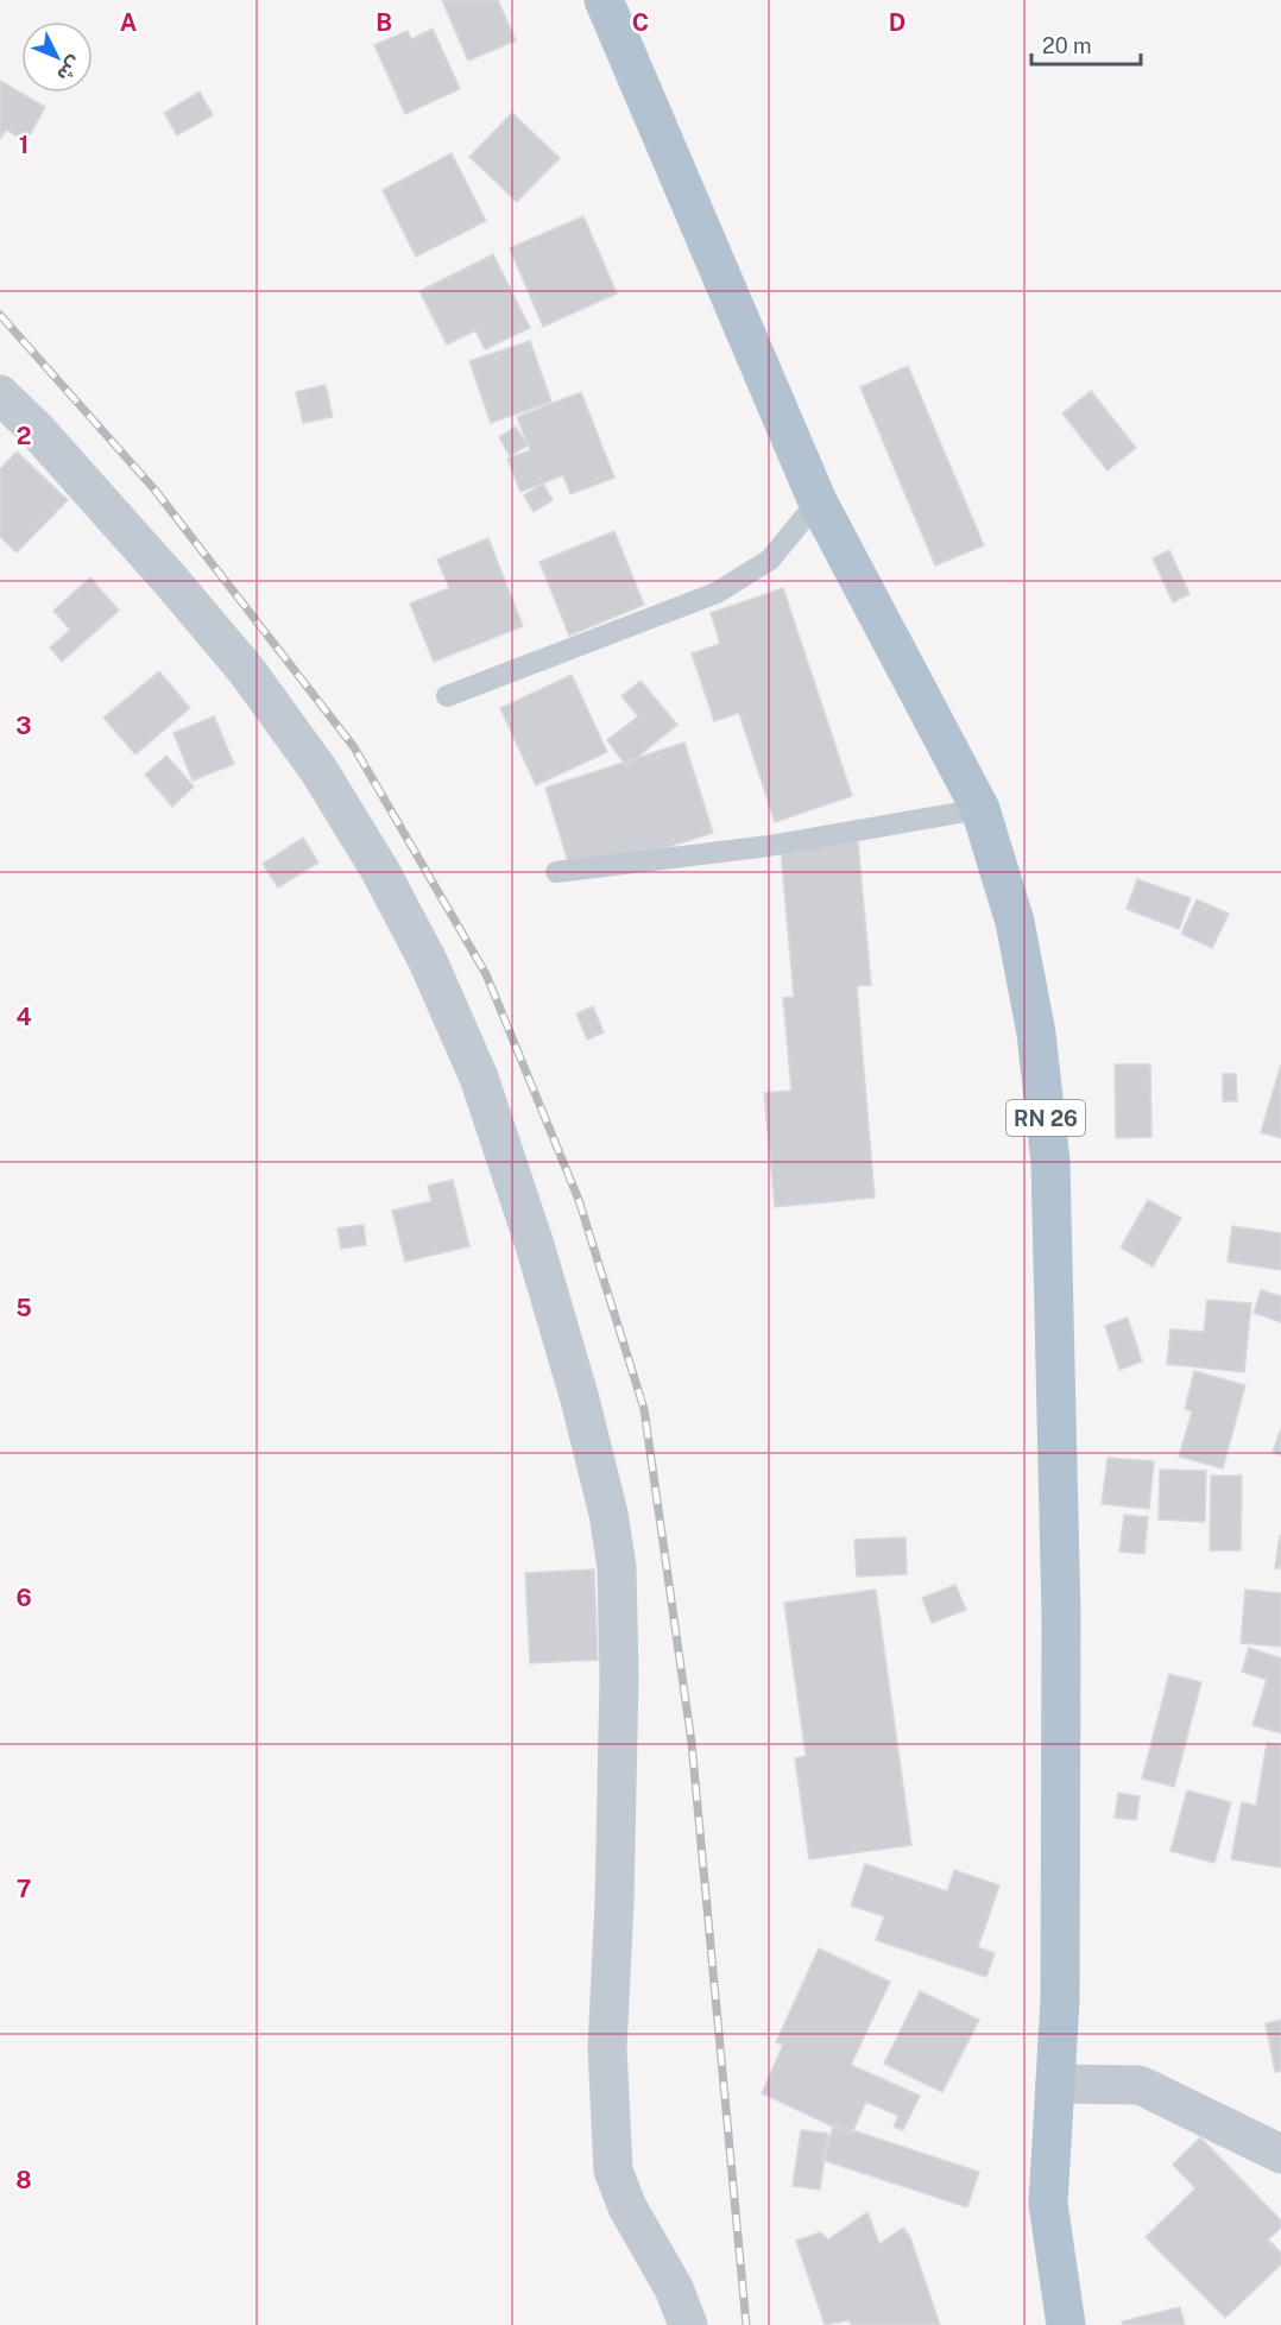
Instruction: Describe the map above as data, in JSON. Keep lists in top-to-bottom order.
{
  "streets": {
    "main road": ["RN 26"]
  },
  "scale_bar": "20 m",
  "north": "bottom right",
  "grid": {
    "columns": [
      "A",
      "B",
      "C",
      "D"
    ],
    "rows": [
      "1",
      "2",
      "3",
      "4",
      "5",
      "6",
      "7",
      "8"
    ]
  }
}
